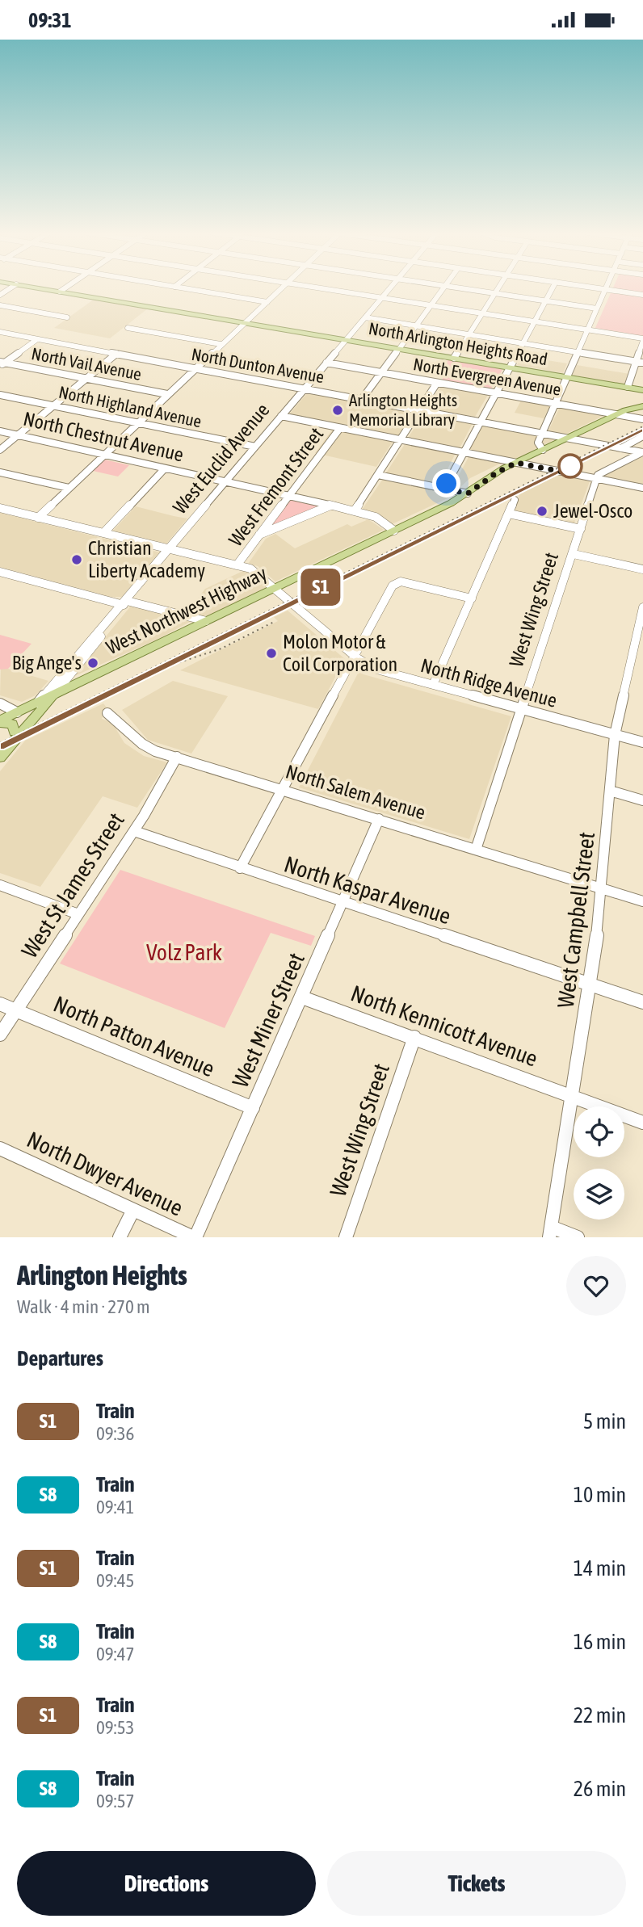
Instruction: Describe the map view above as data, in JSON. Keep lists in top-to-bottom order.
{
  "streets": {
    "main road": ["North Arlington Heights Road", "West Euclid Avenue", "West Northwest Highway"],
    "street": [
      "North Vail Avenue",
      "North Dunton Avenue",
      "North Evergreen Avenue",
      "North Highland Avenue",
      "North Chestnut Avenue",
      "West Fremont Street",
      "West Wing Street",
      "North Ridge Avenue",
      "North Salem Avenue",
      "West St James Street",
      "North Kaspar Avenue",
      "West Campbell Street",
      "West Miner Street",
      "North Kennicott Avenue",
      "North Patton Avenue",
      "North Dwyer Avenue"
    ]
  },
  "crossings": [
    ["North Arlington Heights Road", "West Euclid Avenue"],
    ["North Dunton Avenue", "West Euclid Avenue"],
    ["North Dunton Avenue", "West Northwest Highway"],
    ["North Evergreen Avenue", "West Euclid Avenue"],
    ["North Evergreen Avenue", "West Northwest Highway"],
    ["North Highland Avenue", "West Euclid Avenue"],
    ["North Chestnut Avenue", "West Euclid Avenue"],
    ["North Chestnut Avenue", "West Fremont Street"],
    ["North Chestnut Avenue", "West Northwest Highway"],
    ["West Euclid Avenue", "West Northwest Highway"],
    ["West Euclid Avenue", "North Ridge Avenue"],
    ["West Fremont Street", "North Ridge Avenue"],
    ["West Wing Street", "North Ridge Avenue"],
    ["West Wing Street", "North Salem Avenue"],
    ["West Wing Street", "North Kennicott Avenue"],
    ["West Northwest Highway", "North Ridge Avenue"],
    ["North Ridge Avenue", "West Campbell Street"],
    ["North Salem Avenue", "West St James Street"],
    ["North Salem Avenue", "West Campbell Street"],
    ["North Salem Avenue", "West Miner Street"],
    ["West St James Street", "North Kaspar Avenue"],
    ["West St James Street", "North Patton Avenue"],
    ["North Kaspar Avenue", "West Campbell Street"],
    ["North Kaspar Avenue", "West Miner Street"],
    ["West Campbell Street", "North Kennicott Avenue"],
    ["West Miner Street", "North Kennicott Avenue"],
    ["West Miner Street", "North Patton Avenue"],
    ["West Miner Street", "North Dwyer Avenue"]
  ],
  "parks": ["Volz Park"],
  "places": [
    "Arlington Heights Memorial Library",
    "Jewel-Osco",
    "Christian Liberty Academy",
    "Molon Motor & Coil Corporation",
    "Big Ange's"
  ],
  "page": {
    "status": "09:31",
    "on_map": "S1",
    "heading": [
      ["Arlington Heights", "Walk · 4 min · 270 m"],
      "Departures"
    ],
    "list": [
      {
        "mark": "S1",
        "name": "Train",
        "note": "09:36",
        "value": "5 min"
      },
      {
        "mark": "S8",
        "name": "Train",
        "note": "09:41",
        "value": "10 min"
      },
      {
        "mark": "S1",
        "name": "Train",
        "note": "09:45",
        "value": "14 min"
      },
      {
        "mark": "S8",
        "name": "Train",
        "note": "09:47",
        "value": "16 min"
      },
      {
        "mark": "S1",
        "name": "Train",
        "note": "09:53",
        "value": "22 min"
      },
      {
        "mark": "S8",
        "name": "Train",
        "note": "09:57",
        "value": "26 min"
      }
    ],
    "buttons": ["Directions", "Tickets"]
  }
}
